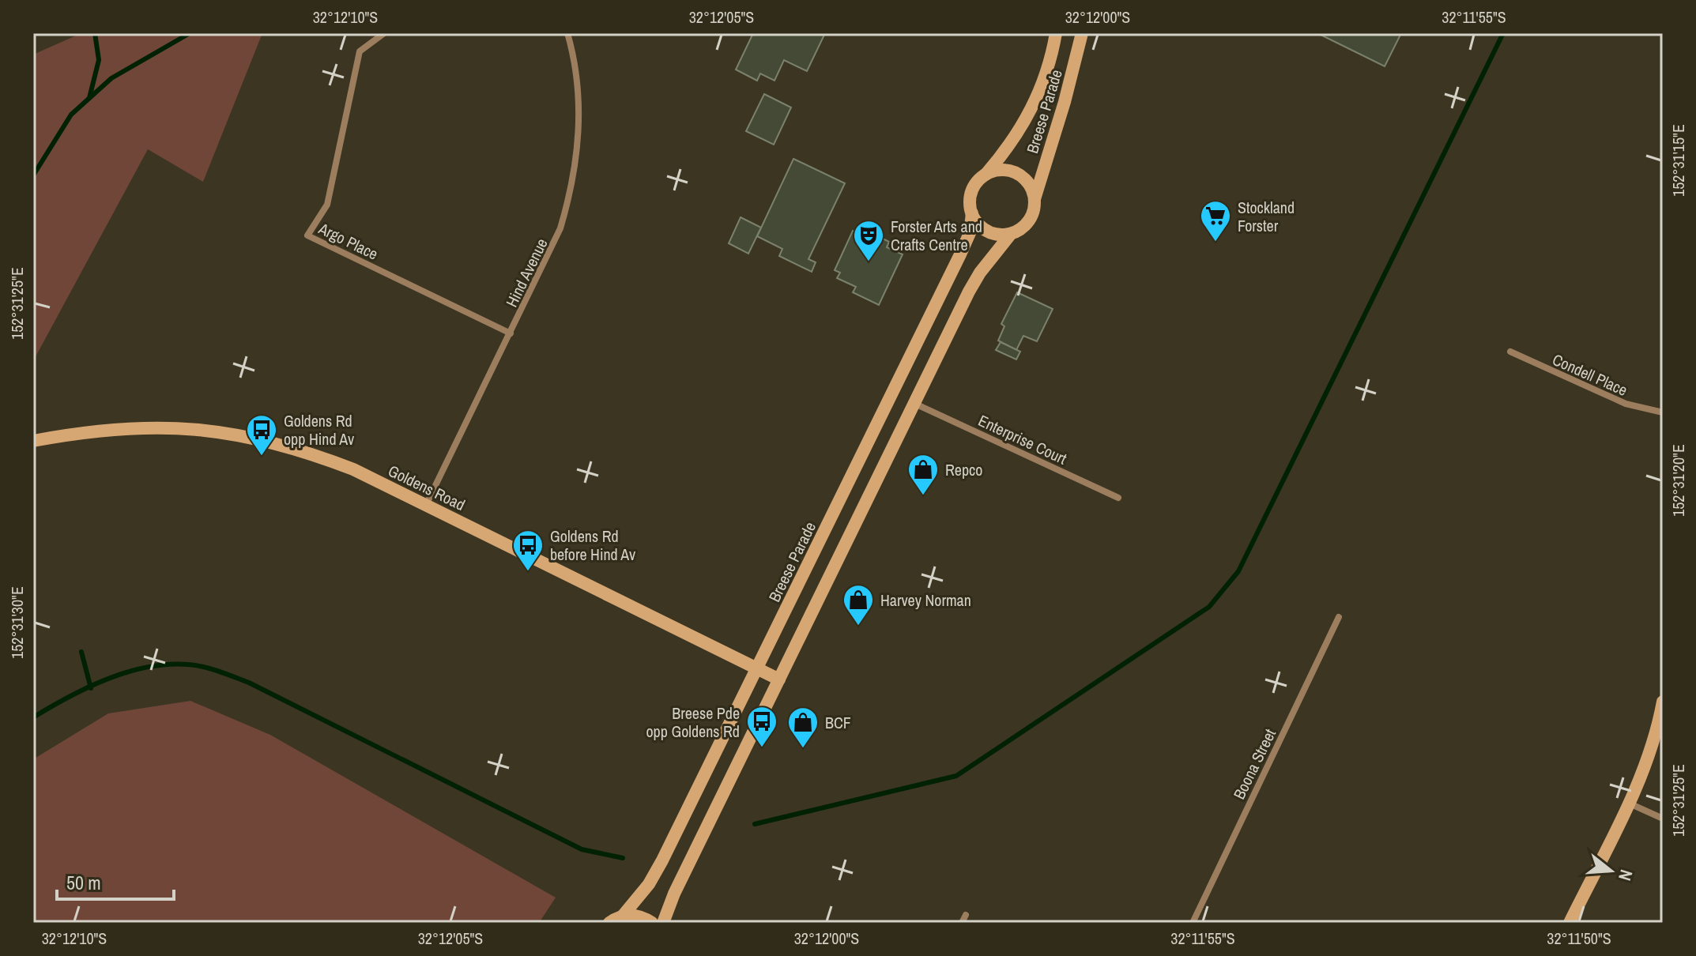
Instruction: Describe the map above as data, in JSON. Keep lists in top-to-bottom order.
{
  "streets": {
    "main road": ["Breese Parade", "Goldens Road"],
    "street": [
      "Argo Place",
      "Hind Avenue",
      "Condell Place",
      "Enterprise Court",
      "Boona Street"
    ]
  },
  "crossings": [
    ["Breese Parade", "Goldens Road"],
    ["Argo Place", "Hind Avenue"],
    ["Hind Avenue", "Goldens Road"]
  ],
  "places": {
    "supermarket": ["Stockland Forster"],
    "theatre": ["Forster Arts and Crafts Centre"],
    "bus stop": ["Goldens Rd opp Hind Av", "Goldens Rd before Hind Av", "Breese Pde opp Goldens Rd"],
    "shop": ["Repco", "Harvey Norman", "BCF"]
  },
  "scale_bar": "50 m",
  "north": "right",
  "coordinates": [
    "32°12'10\"S",
    "32°12'05\"S",
    "32°12'00\"S",
    "32°11'55\"S",
    "152°31'15\"E",
    "152°31'25\"E",
    "152°31'20\"E",
    "152°31'30\"E",
    "32°11'50\"S"
  ]
}
